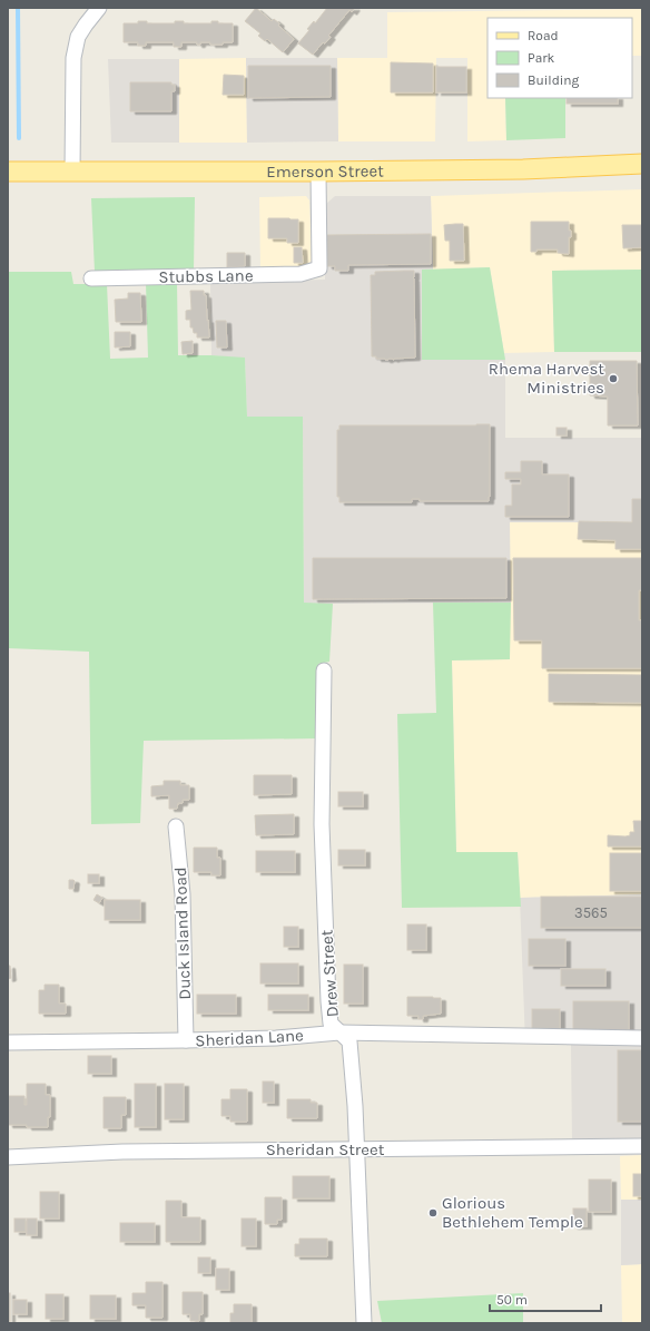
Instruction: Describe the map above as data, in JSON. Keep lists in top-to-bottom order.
{
  "streets": {
    "main road": ["Emerson Street"],
    "street": [
      "Stubbs Lane",
      "Duck Island Road",
      "Drew Street",
      "Sheridan Lane",
      "Sheridan Street"
    ]
  },
  "crossings": [
    ["Emerson Street", "Stubbs Lane"],
    ["Duck Island Road", "Sheridan Lane"],
    ["Drew Street", "Sheridan Lane"],
    ["Drew Street", "Sheridan Street"]
  ],
  "places": ["Rhema Harvest Ministries", "Glorious Bethlehem Temple"],
  "house_numbers": ["3565"],
  "legend": ["Road", "Park", "Building"],
  "scale_bar": "50 m"
}
